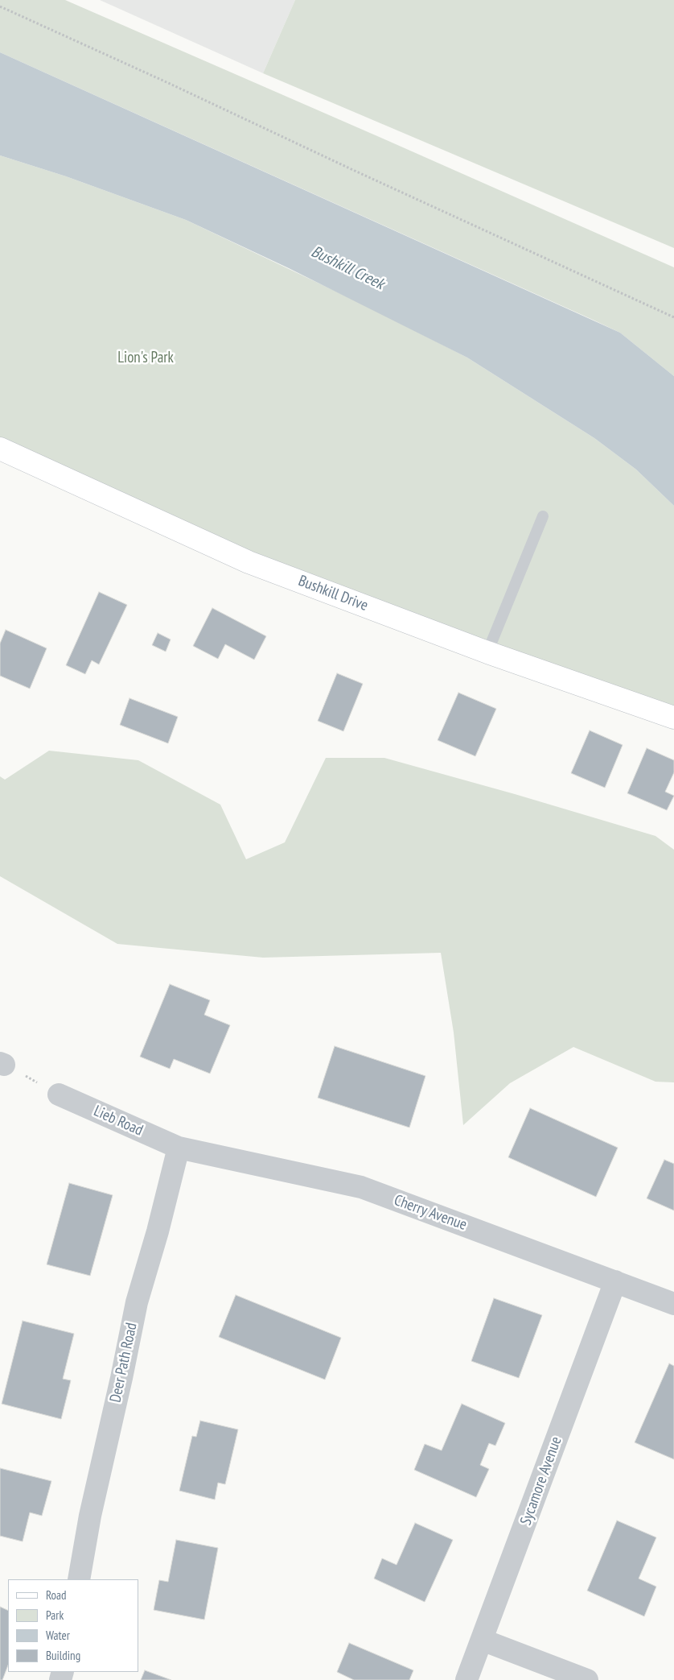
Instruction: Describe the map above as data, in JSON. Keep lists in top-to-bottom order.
{
  "streets": {
    "main road": ["Bushkill Drive"],
    "street": [
      "Lieb Road",
      "Cherry Avenue",
      "Deer Path Road",
      "Sycamore Avenue"
    ]
  },
  "crossings": [
    ["Lieb Road", "Cherry Avenue"],
    ["Lieb Road", "Deer Path Road"],
    ["Cherry Avenue", "Deer Path Road"],
    ["Cherry Avenue", "Sycamore Avenue"]
  ],
  "water": ["Bushkill Creek"],
  "parks": ["Lion's Park"],
  "legend": [
    "Road",
    "Park",
    "Water",
    "Building"
  ]
}
